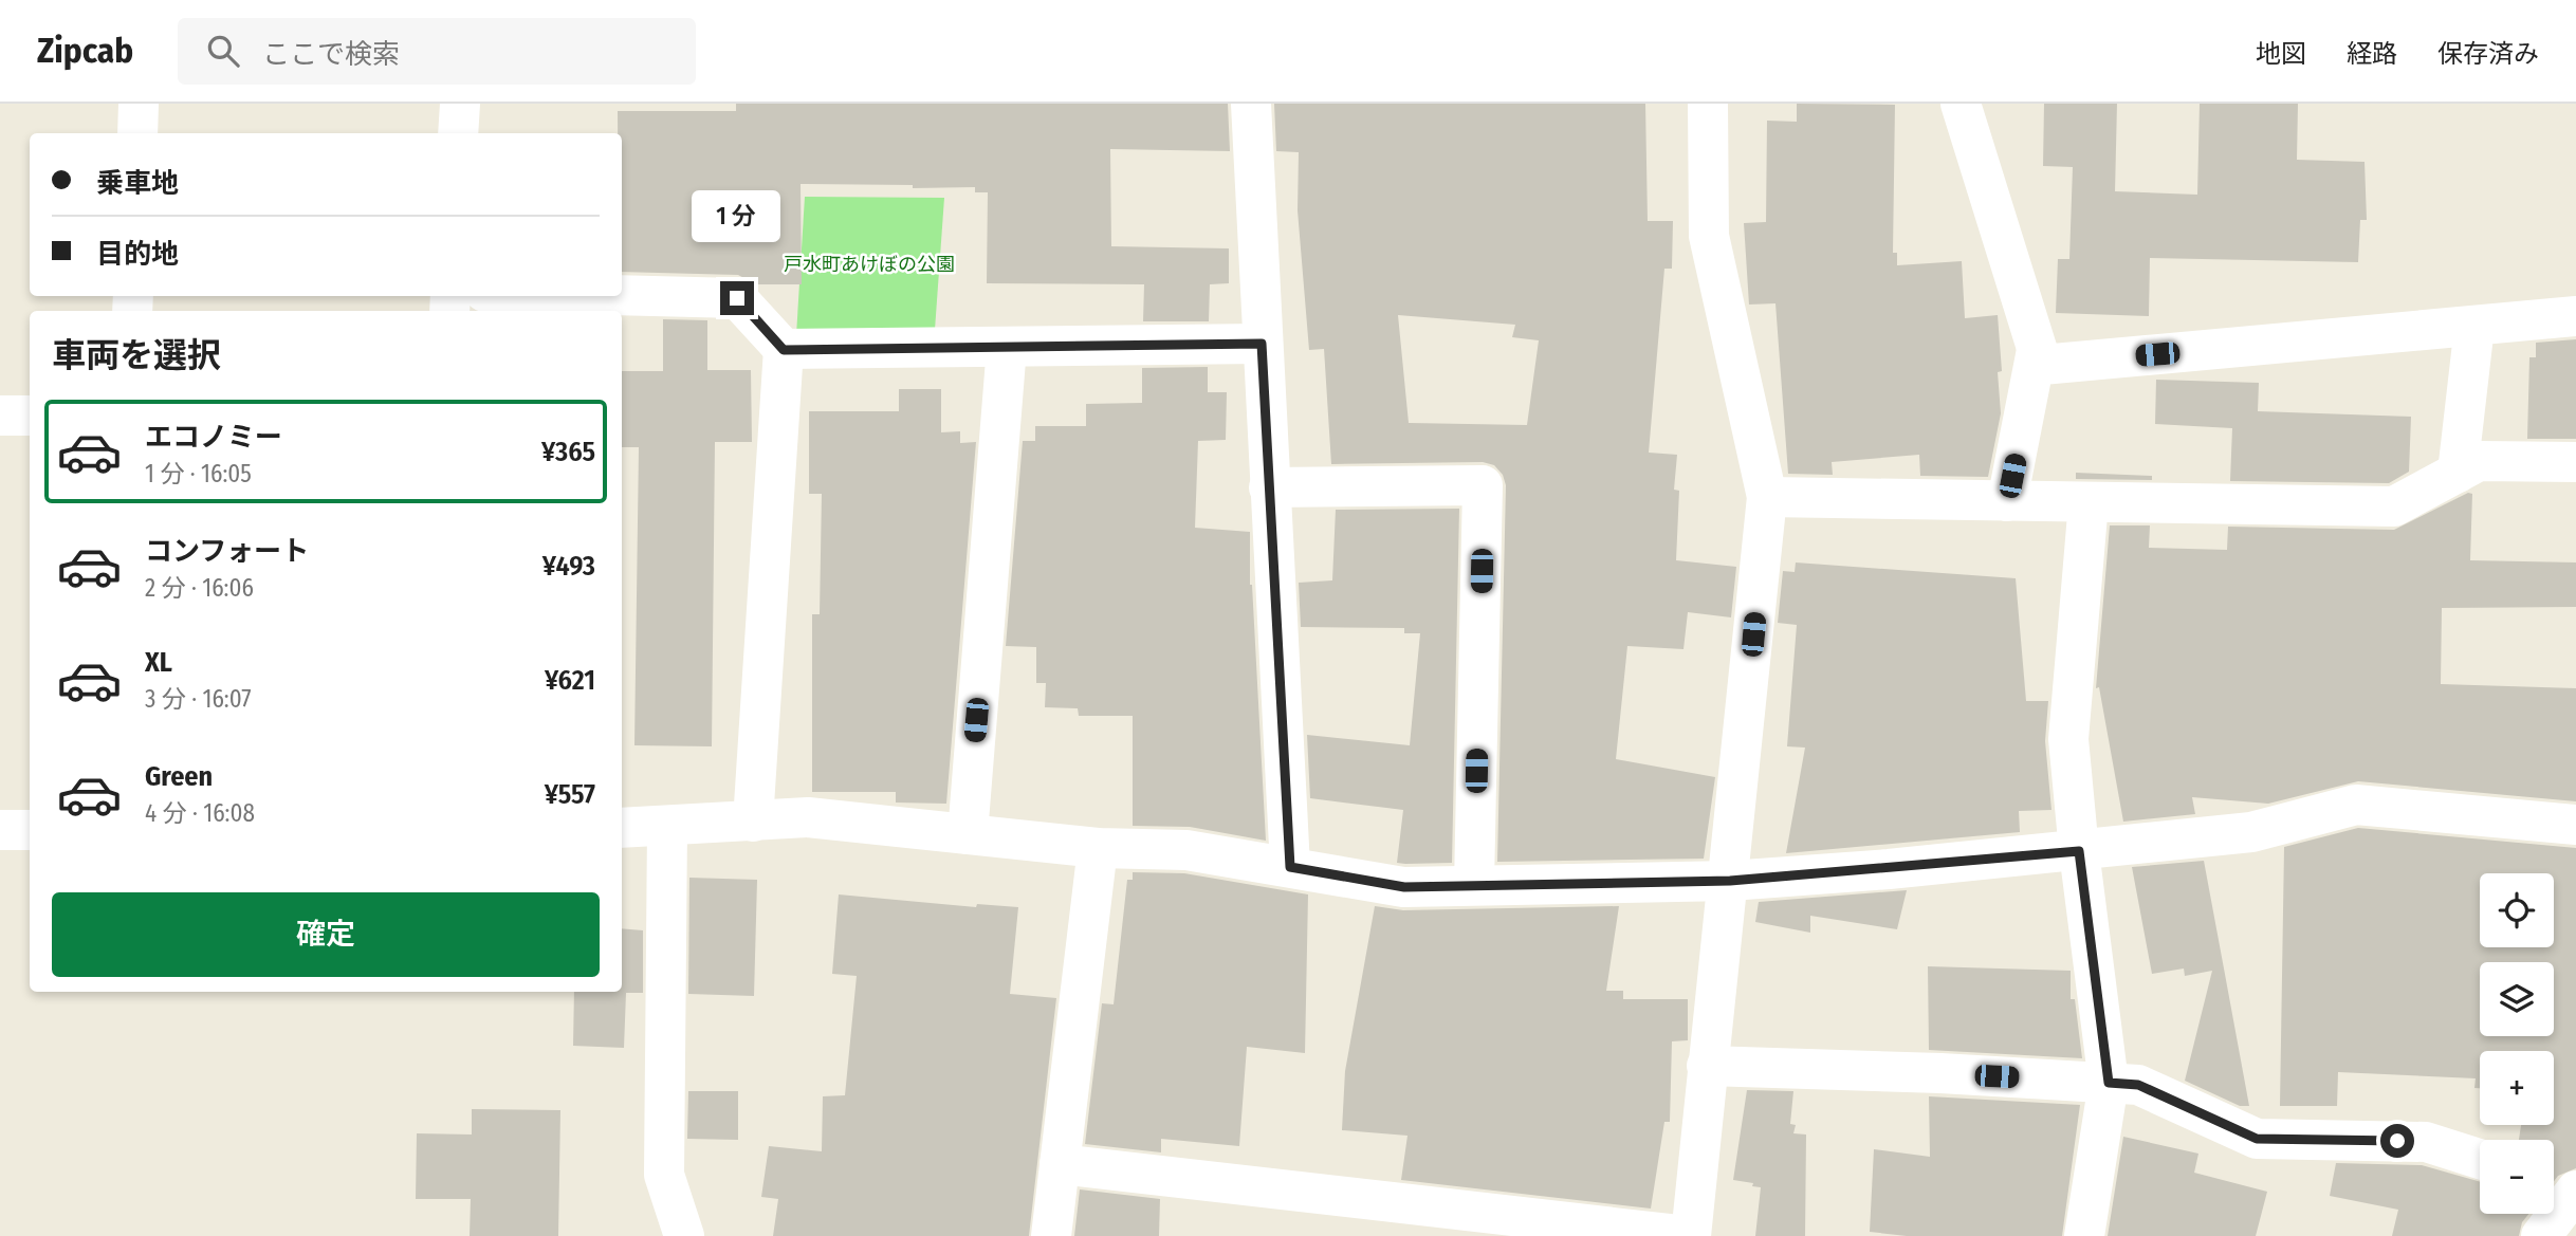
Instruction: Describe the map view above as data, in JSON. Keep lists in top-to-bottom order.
{
  "parks": ["戸水町あけぼの公園"],
  "page": {
    "header": "Zipcab",
    "search": "ここで検索",
    "nav": ["地図", "経路", "保存済み"],
    "banner": ["乗車地", "目的地"],
    "bubble": "1 分",
    "heading": "車両を選択",
    "list": [
      {
        "name": "エコノミー",
        "note": "1 分 · 16:05",
        "value": "¥365"
      },
      {
        "name": "コンフォート",
        "note": "2 分 · 16:06",
        "value": "¥493"
      },
      {
        "name": "XL",
        "note": "3 分 · 16:07",
        "value": "¥621"
      },
      {
        "name": "Green",
        "note": "4 分 · 16:08",
        "value": "¥557"
      }
    ],
    "map_buttons": ["+", "−"],
    "buttons": "確定"
  }
}
